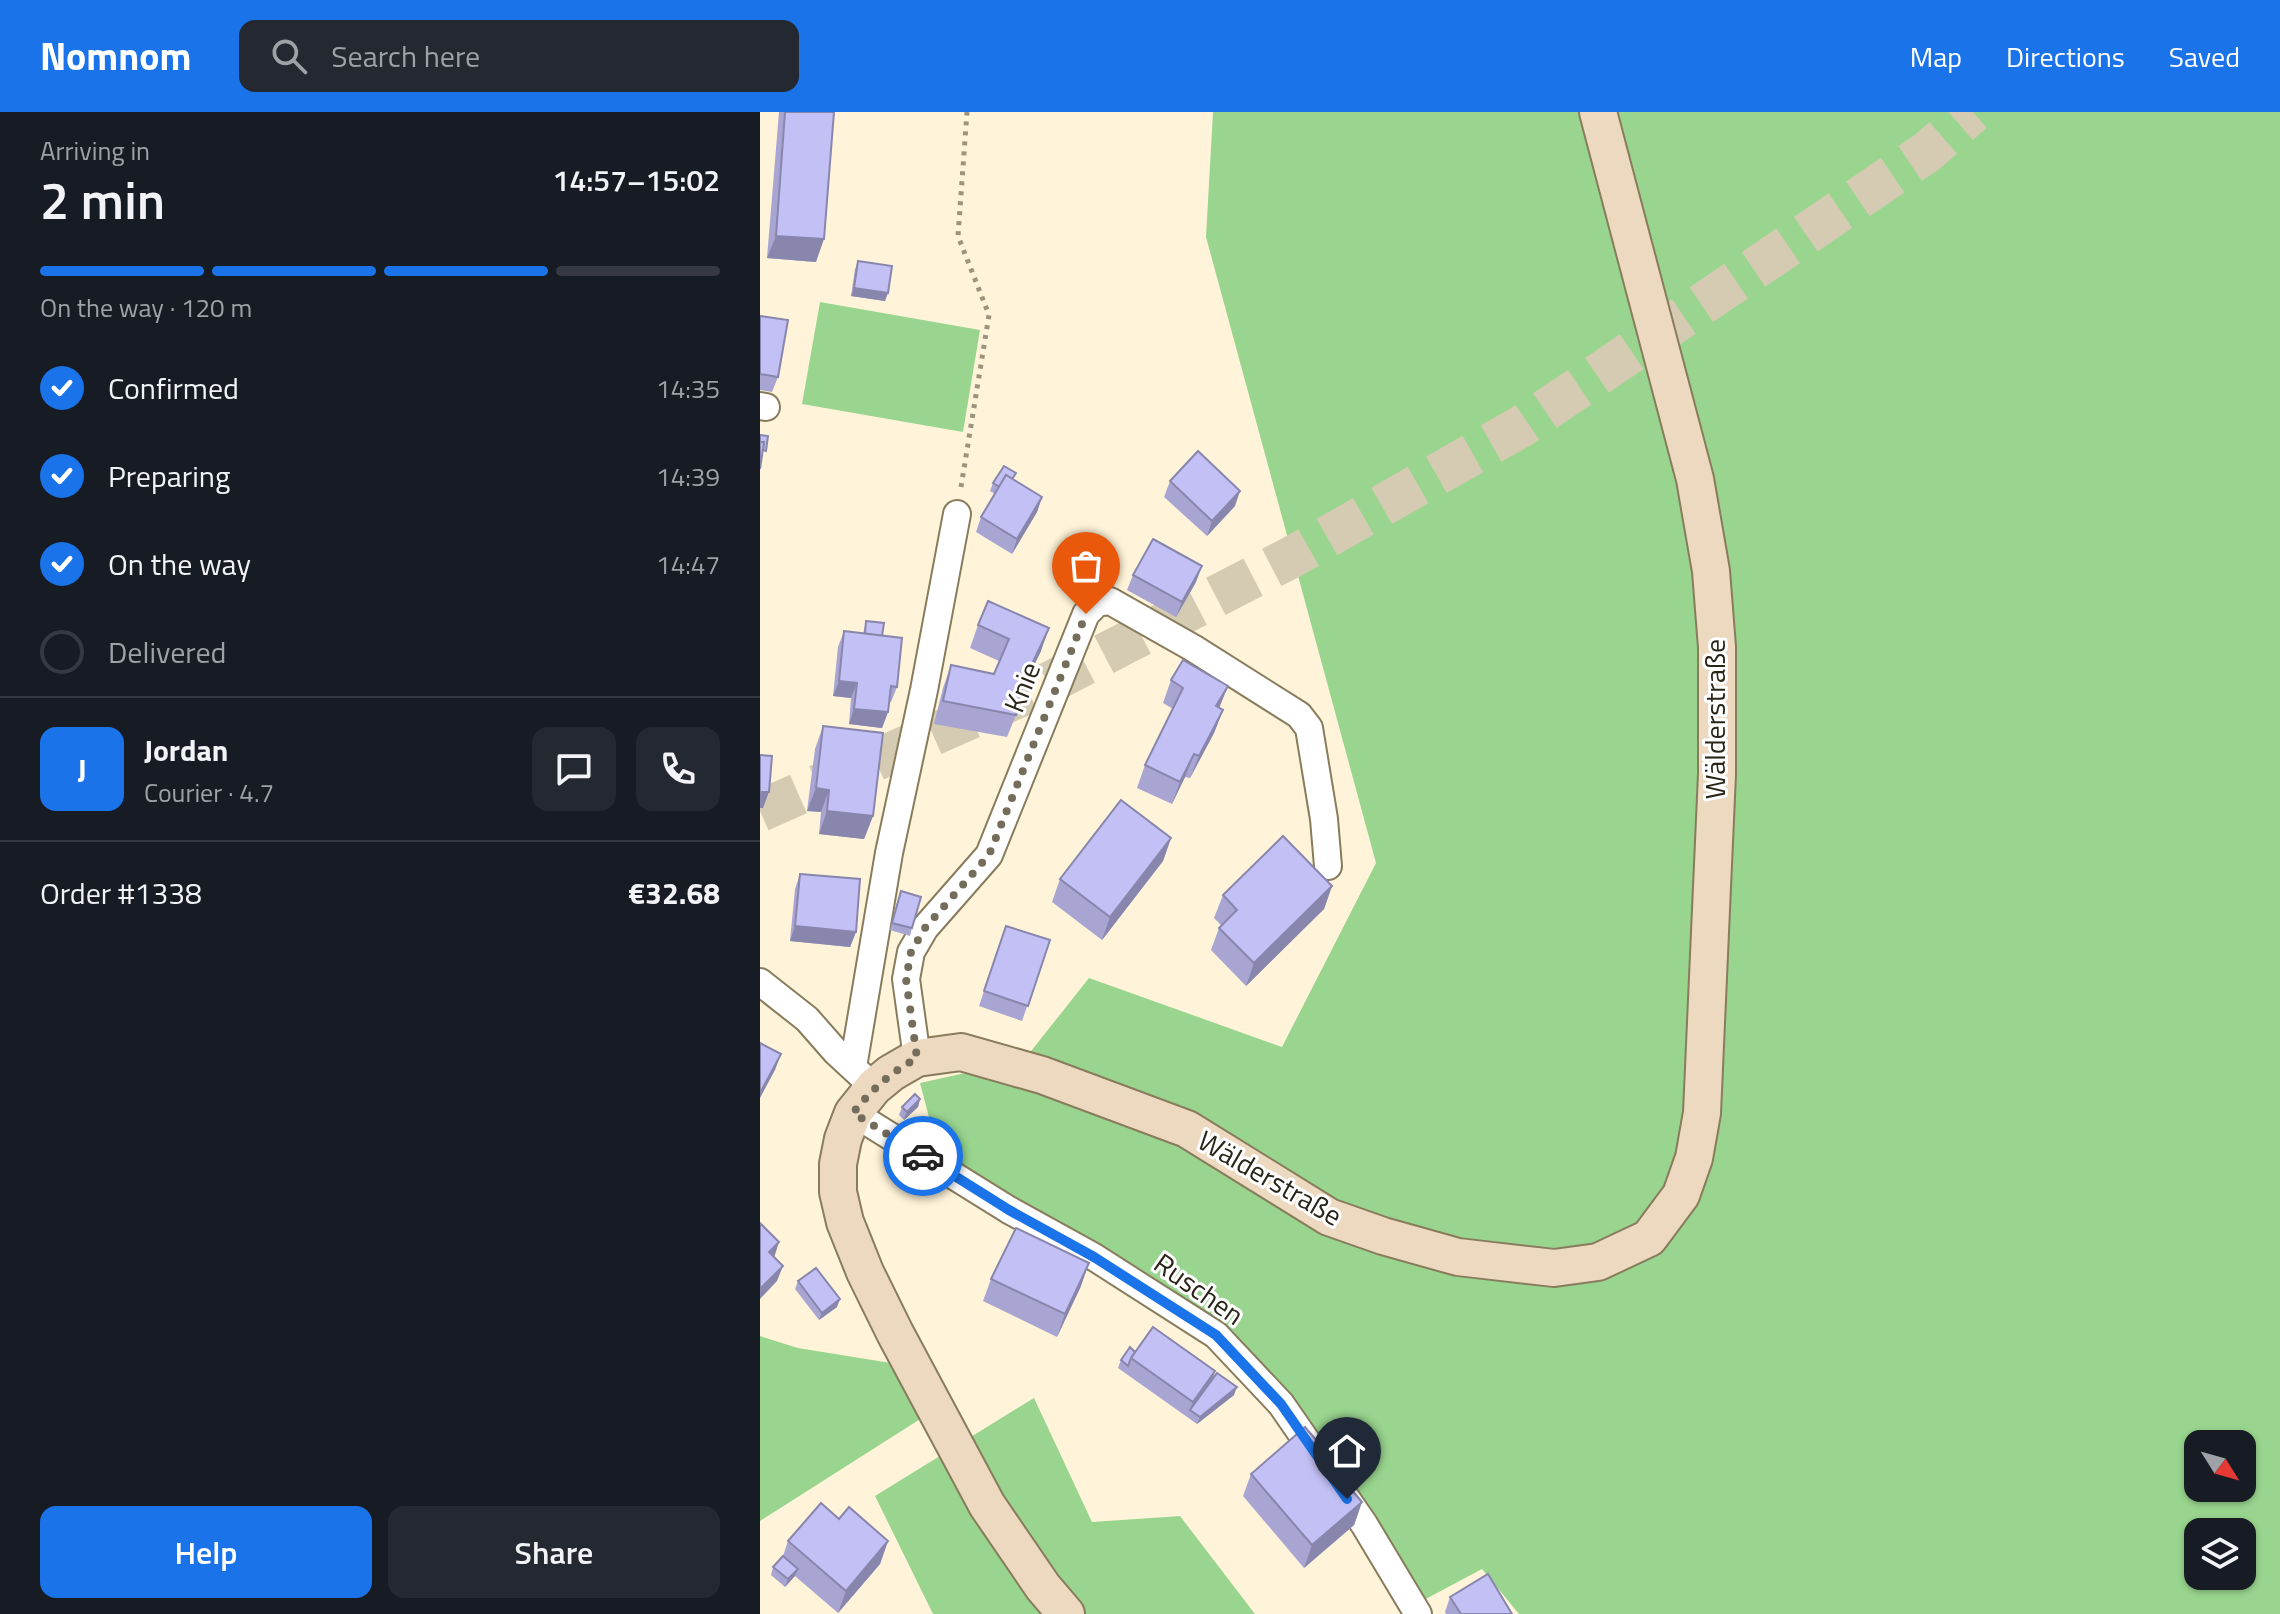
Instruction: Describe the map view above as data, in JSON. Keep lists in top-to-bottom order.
{
  "streets": {
    "street": ["Knie", "Wälderstraße", "Ruschen"]
  },
  "crossings": [
    ["Knie", "Wälderstraße"],
    ["Wälderstraße", "Ruschen"]
  ],
  "north": "bottom right",
  "page": {
    "header": "Nomnom",
    "search": "Search here",
    "nav": ["Map", "Directions", "Saved"],
    "heading": ["2 min", "Arriving in", "14:57–15:02"],
    "panel": [
      "Jordan",
      "Courier · 4.7",
      "Order #1338",
      "€32.68"
    ],
    "bar": "On the way · 120 m",
    "list": [
      ["Confirmed", "14:35"],
      ["Preparing", "14:39"],
      ["On the way", "14:47"],
      "Delivered"
    ],
    "round": "J",
    "buttons": ["Help", "Share"]
  }
}
